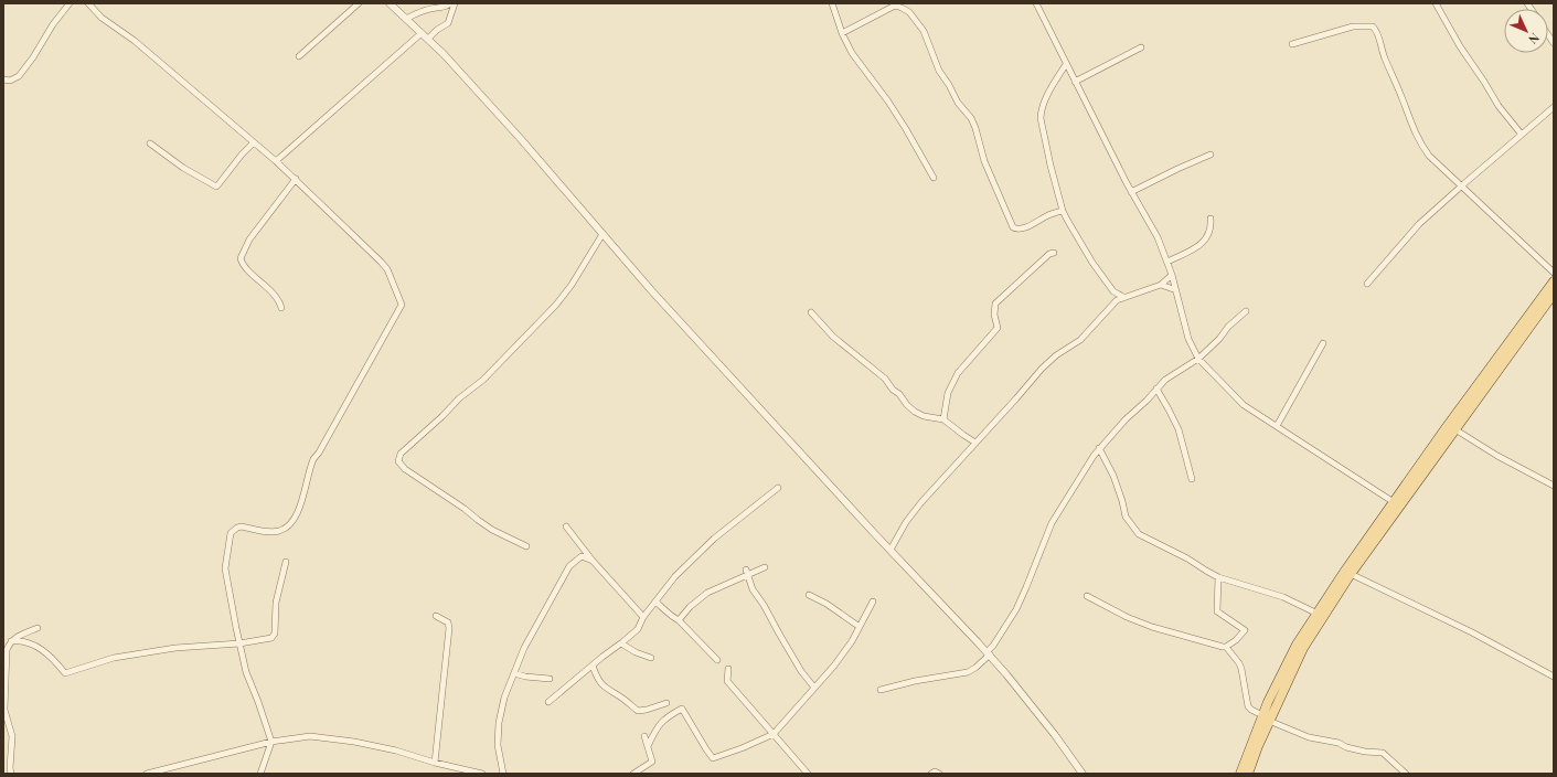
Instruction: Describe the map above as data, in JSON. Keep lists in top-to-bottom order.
{
  "north": "bottom right"
}
